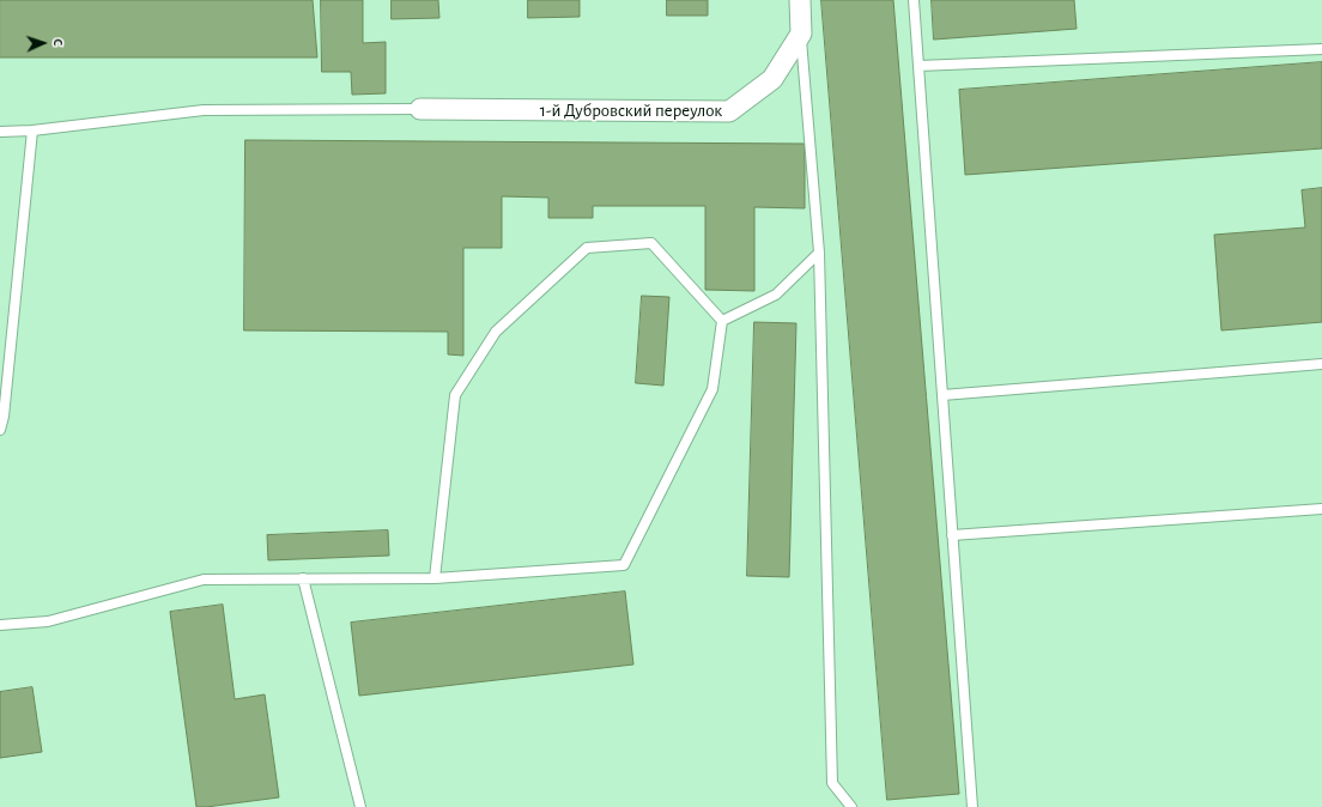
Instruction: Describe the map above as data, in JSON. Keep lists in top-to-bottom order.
{
  "streets": {
    "street": ["1-й Дубровский переулок"]
  },
  "north": "right"
}
